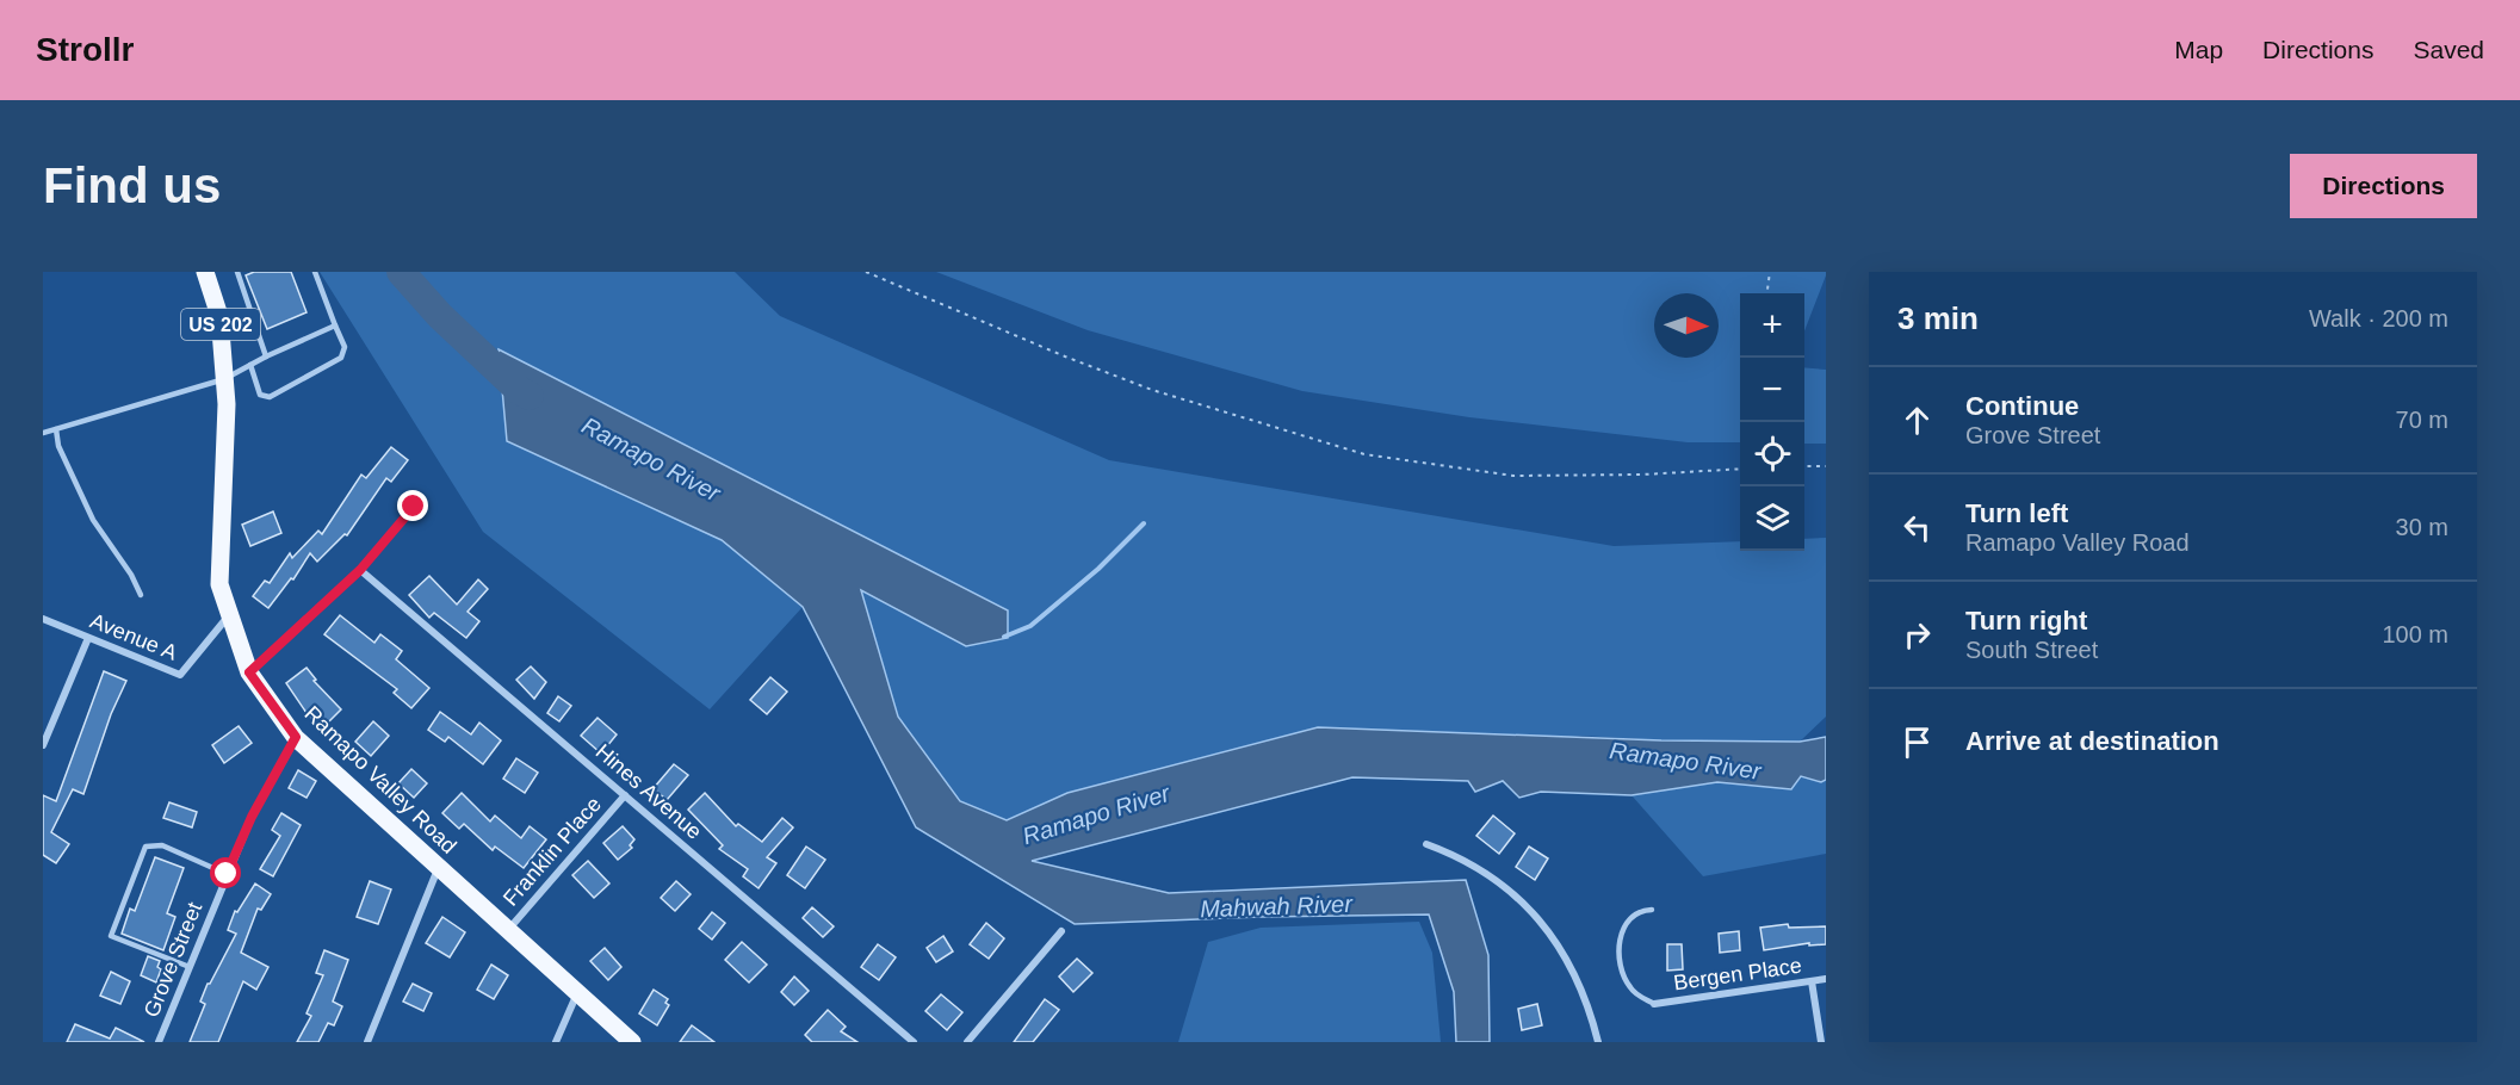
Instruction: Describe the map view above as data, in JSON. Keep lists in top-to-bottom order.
{
  "streets": {
    "main road": ["US 202", "Ramapo Valley Road"],
    "street": [
      "Avenue A",
      "Hines Avenue",
      "Franklin Place",
      "Grove Street",
      "Bergen Place"
    ]
  },
  "crossings": [
    ["Avenue A", "Ramapo Valley Road"],
    ["Ramapo Valley Road", "Franklin Place"],
    ["Ramapo Valley Road", "Grove Street"],
    ["Hines Avenue", "Franklin Place"]
  ],
  "water": ["Ramapo River", "Mahwah River"],
  "north": "right",
  "page": {
    "header": "Strollr",
    "nav": ["Map", "Directions", "Saved"],
    "buttons": "Directions",
    "title": "Find us",
    "heading": ["3 min", "Walk · 200 m"],
    "map_buttons": ["+", "−"],
    "list": [
      ["Continue", "Grove Street", "70 m"],
      ["Turn left", "Ramapo Valley Road", "30 m"],
      ["Turn right", "South Street", "100 m"],
      "Arrive at destination"
    ]
  }
}
